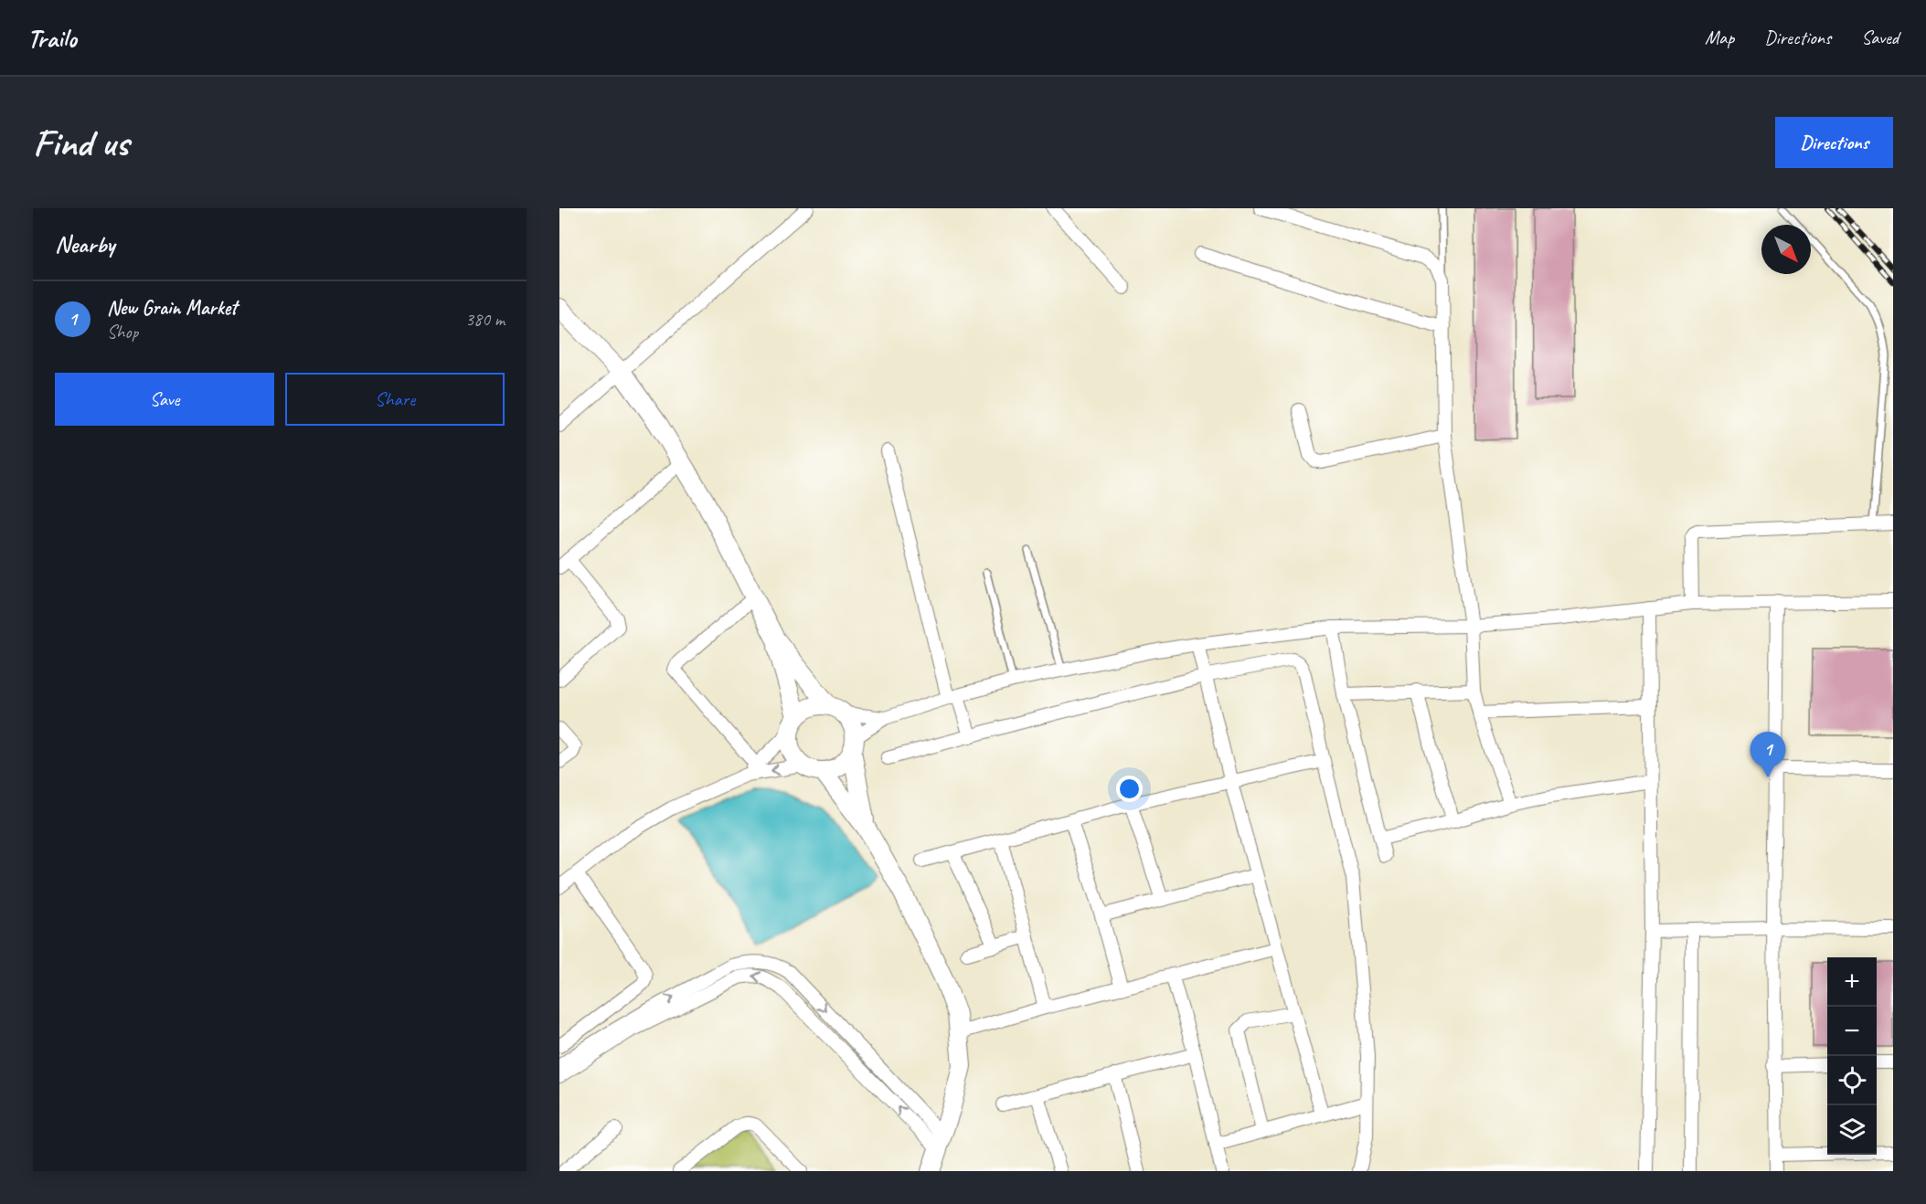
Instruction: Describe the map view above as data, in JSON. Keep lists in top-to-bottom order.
{
  "north": "bottom right",
  "page": {
    "header": "Trailo",
    "nav": ["Map", "Directions", "Saved"],
    "buttons": [
      "Directions",
      ["Save", "Share"]
    ],
    "title": "Find us",
    "heading": "Nearby",
    "list": [
      {
        "mark": "1",
        "name": "New Grain Market",
        "note": "Shop",
        "value": "380 m"
      }
    ],
    "pins": "1",
    "map_buttons": ["+", "−"]
  }
}
